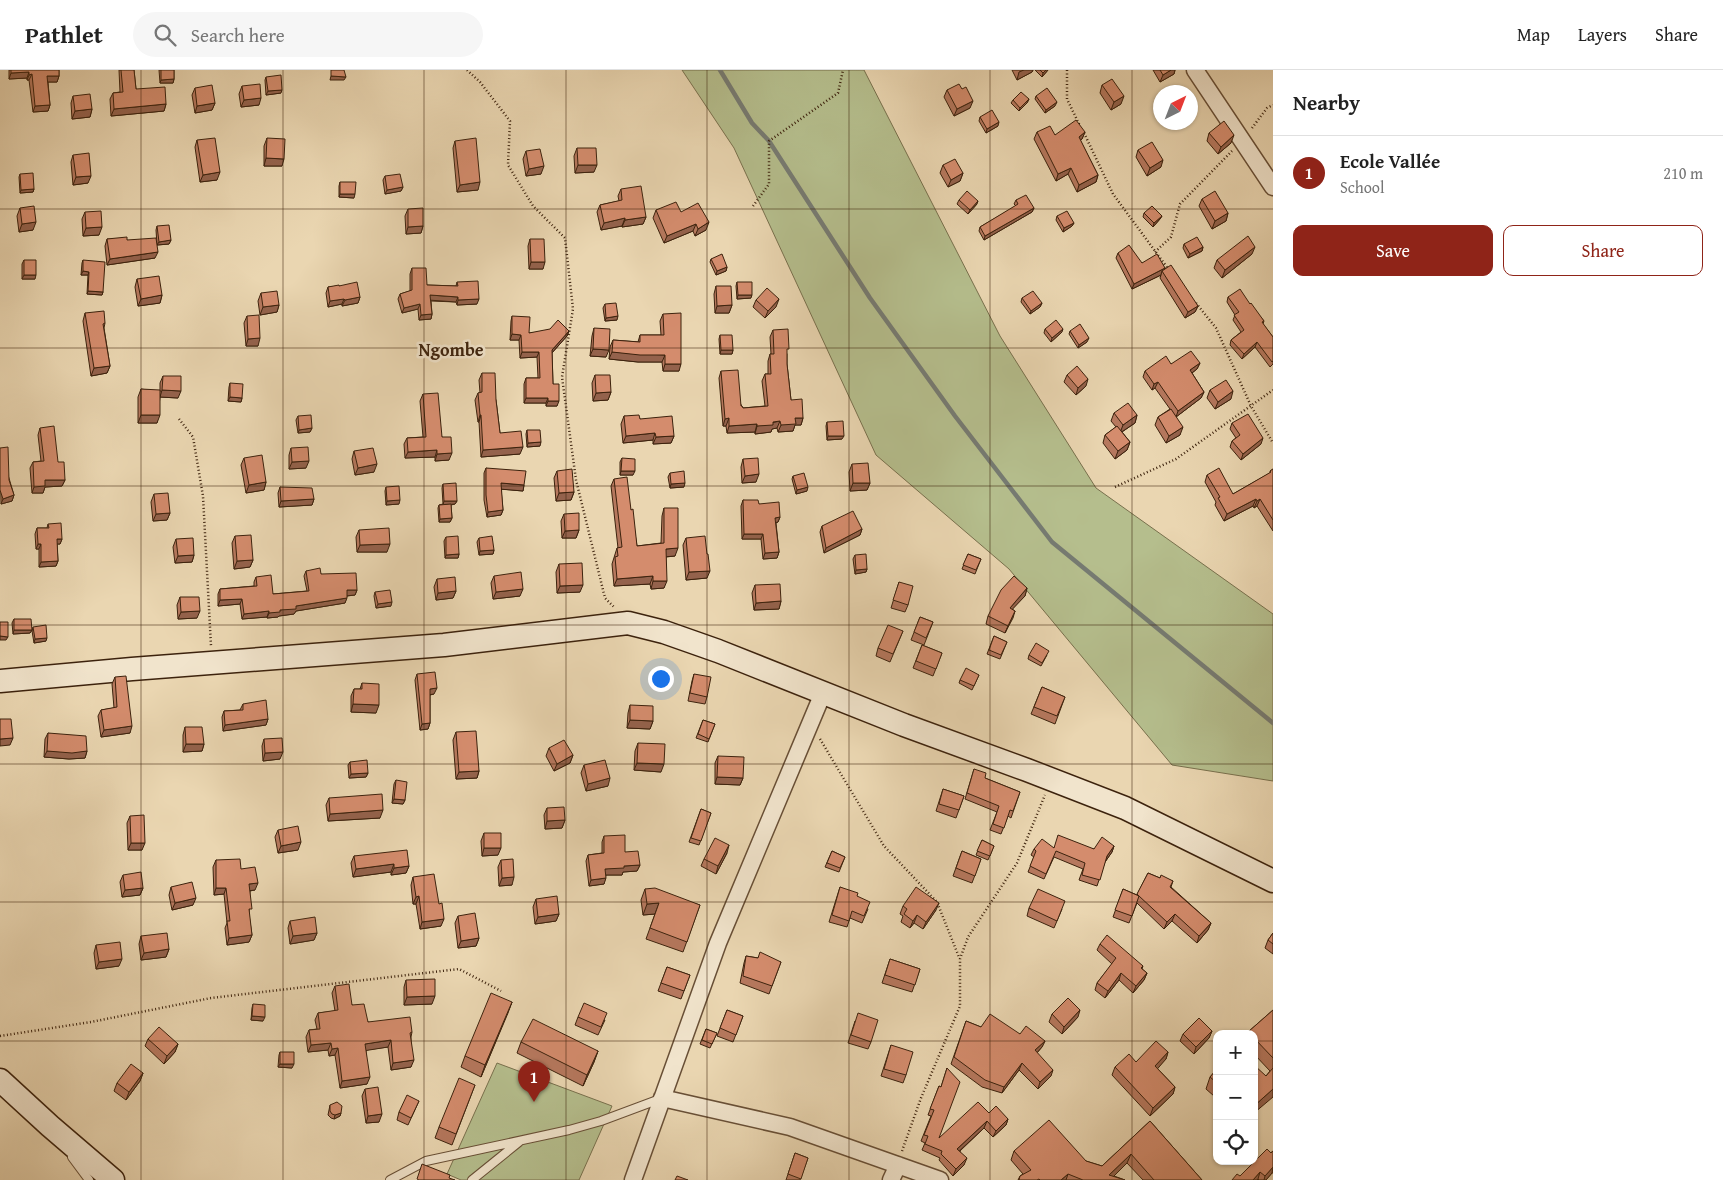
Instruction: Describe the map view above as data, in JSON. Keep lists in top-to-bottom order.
{
  "districts": ["Ngombe"],
  "north": "top right",
  "page": {
    "header": "Pathlet",
    "search": "Search here",
    "nav": ["Map", "Layers", "Share"],
    "heading": "Nearby",
    "list": [
      {
        "mark": "1",
        "name": "Ecole Vallée",
        "note": "School",
        "value": "210 m"
      }
    ],
    "buttons": ["Save", "Share"],
    "map_buttons": ["+", "−"],
    "pins": "1"
  }
}
